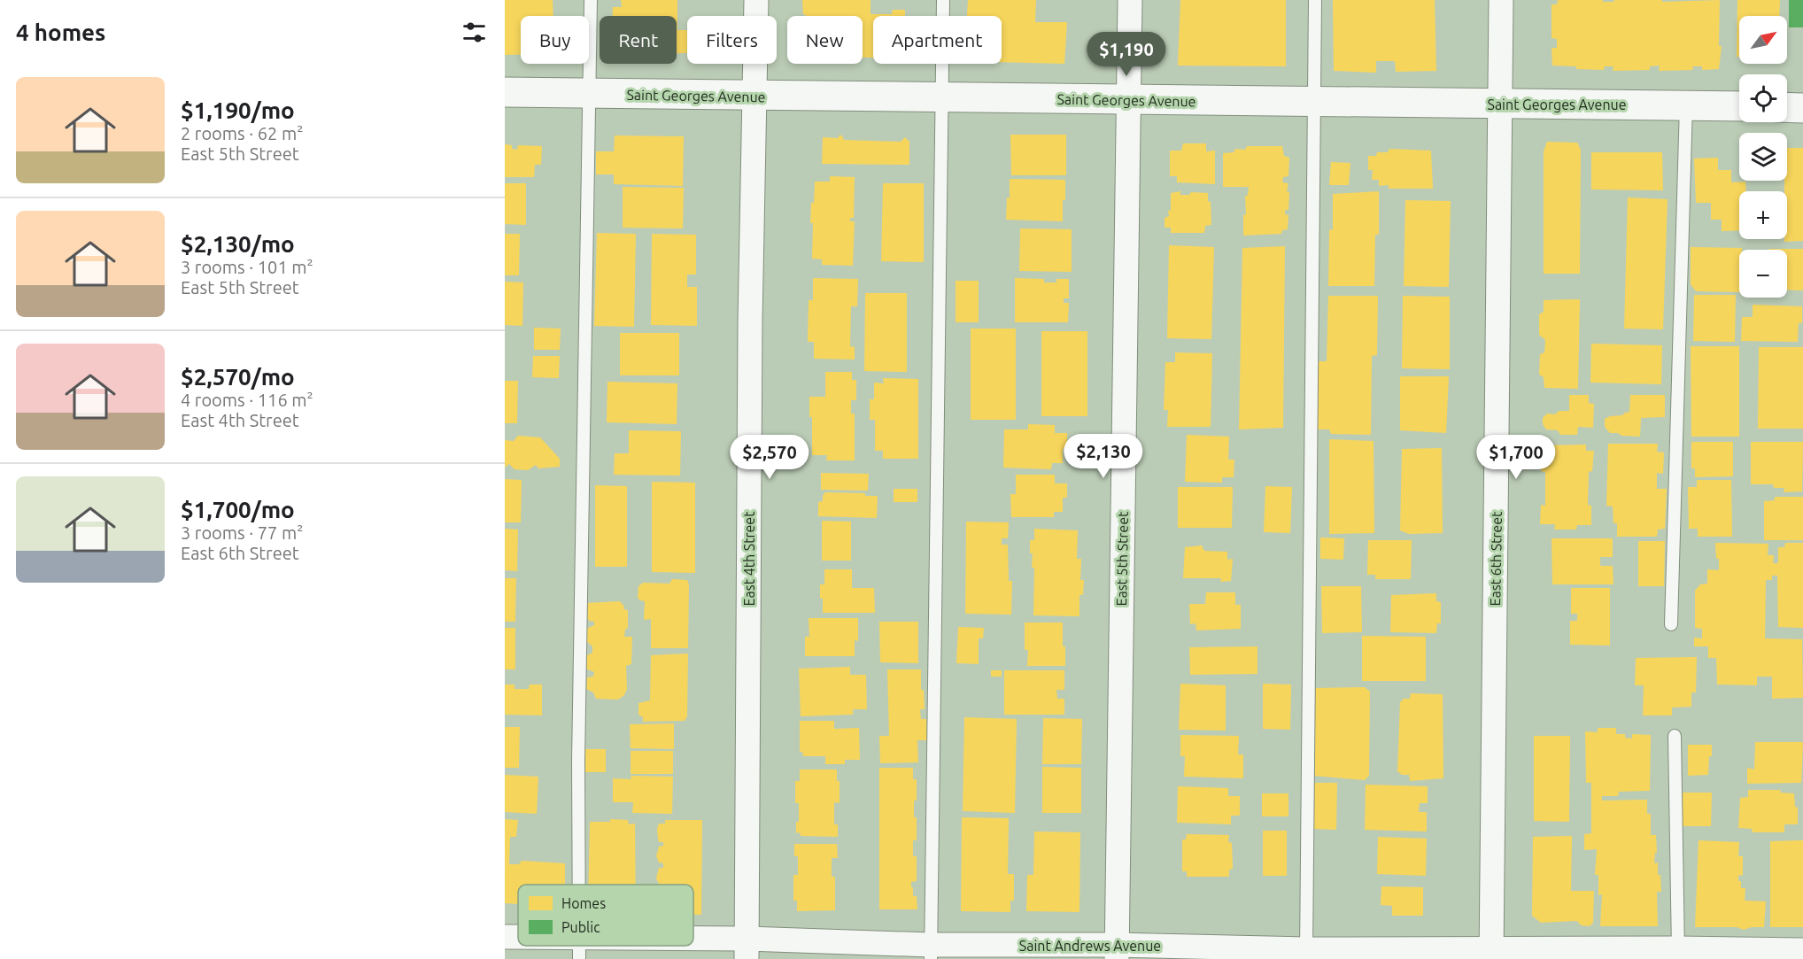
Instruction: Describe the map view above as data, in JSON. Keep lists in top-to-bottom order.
{
  "streets": {
    "street": [
      "Saint Georges Avenue",
      "East 4th Street",
      "East 5th Street",
      "East 6th Street",
      "Saint Andrews Avenue"
    ]
  },
  "crossings": [
    ["Saint Georges Avenue", "East 4th Street"],
    ["Saint Georges Avenue", "East 5th Street"],
    ["Saint Georges Avenue", "East 6th Street"],
    ["East 4th Street", "Saint Andrews Avenue"],
    ["East 5th Street", "Saint Andrews Avenue"],
    ["East 6th Street", "Saint Andrews Avenue"]
  ],
  "legend": ["Homes", "Public"],
  "north": "top right",
  "page": {
    "heading": "4 homes",
    "map_buttons": ["+", "−"],
    "chip": [
      "Buy",
      "Rent",
      "Filters",
      "New",
      "Apartment"
    ],
    "price": [
      "$1,190",
      "$2,130",
      "$2,570",
      "$1,700"
    ],
    "list": [
      {
        "name": "$1,190/mo",
        "note": "2 rooms · 62 m² · East 5th Street"
      },
      {
        "name": "$2,130/mo",
        "note": "3 rooms · 101 m² · East 5th Street"
      },
      {
        "name": "$2,570/mo",
        "note": "4 rooms · 116 m² · East 4th Street"
      },
      {
        "name": "$1,700/mo",
        "note": "3 rooms · 77 m² · East 6th Street"
      }
    ]
  }
}
